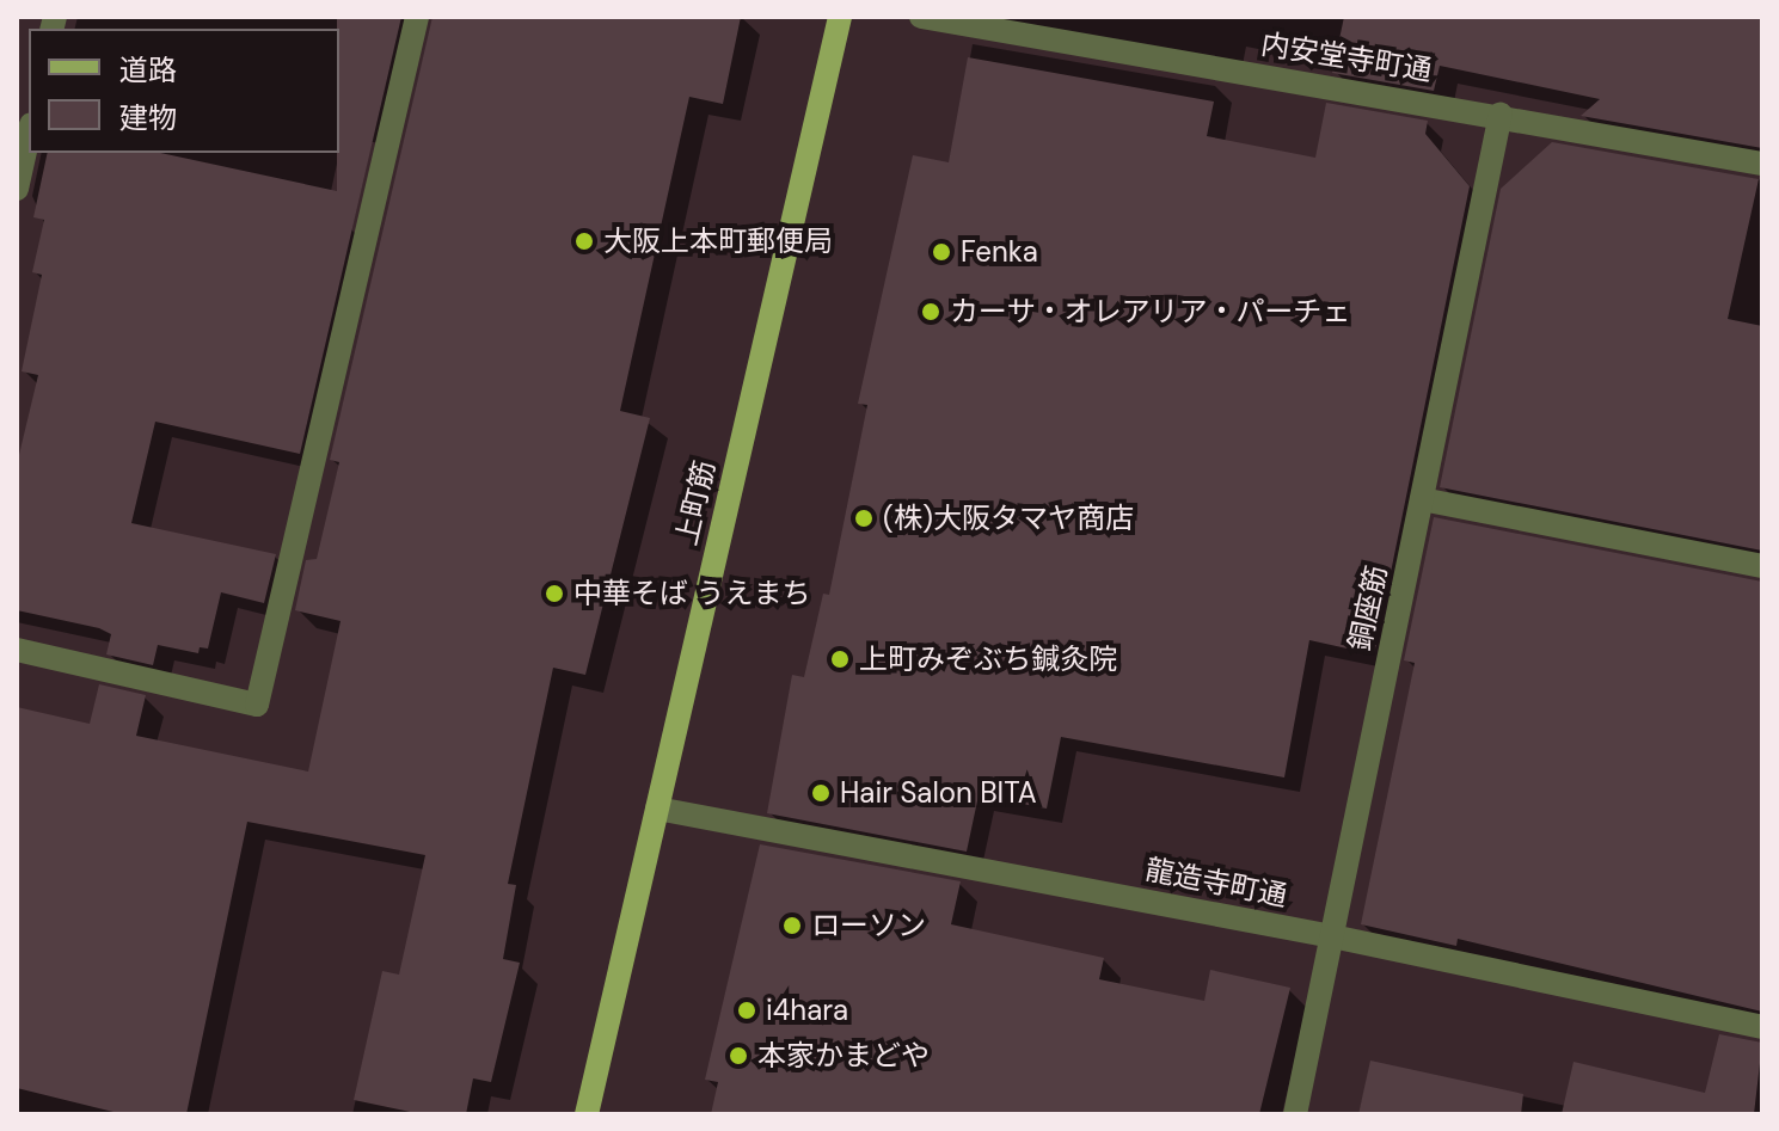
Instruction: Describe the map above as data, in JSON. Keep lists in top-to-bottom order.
{
  "streets": {
    "main road": ["上町筋"],
    "street": ["内安堂寺町通", "銅座筋", "龍造寺町通"]
  },
  "crossings": [
    ["内安堂寺町通", "銅座筋"],
    ["上町筋", "龍造寺町通"],
    ["銅座筋", "龍造寺町通"]
  ],
  "places": [
    "大阪上本町郵便局",
    "Fenka",
    "カーサ・オレアリア・パーチェ",
    "(株)大阪タマヤ商店",
    "中華そば うえまち",
    "上町みぞぶち鍼灸院",
    "Hair Salon BITA",
    "ローソン",
    "i4hara",
    "本家かまどや"
  ],
  "legend": ["道路", "建物"]
}
